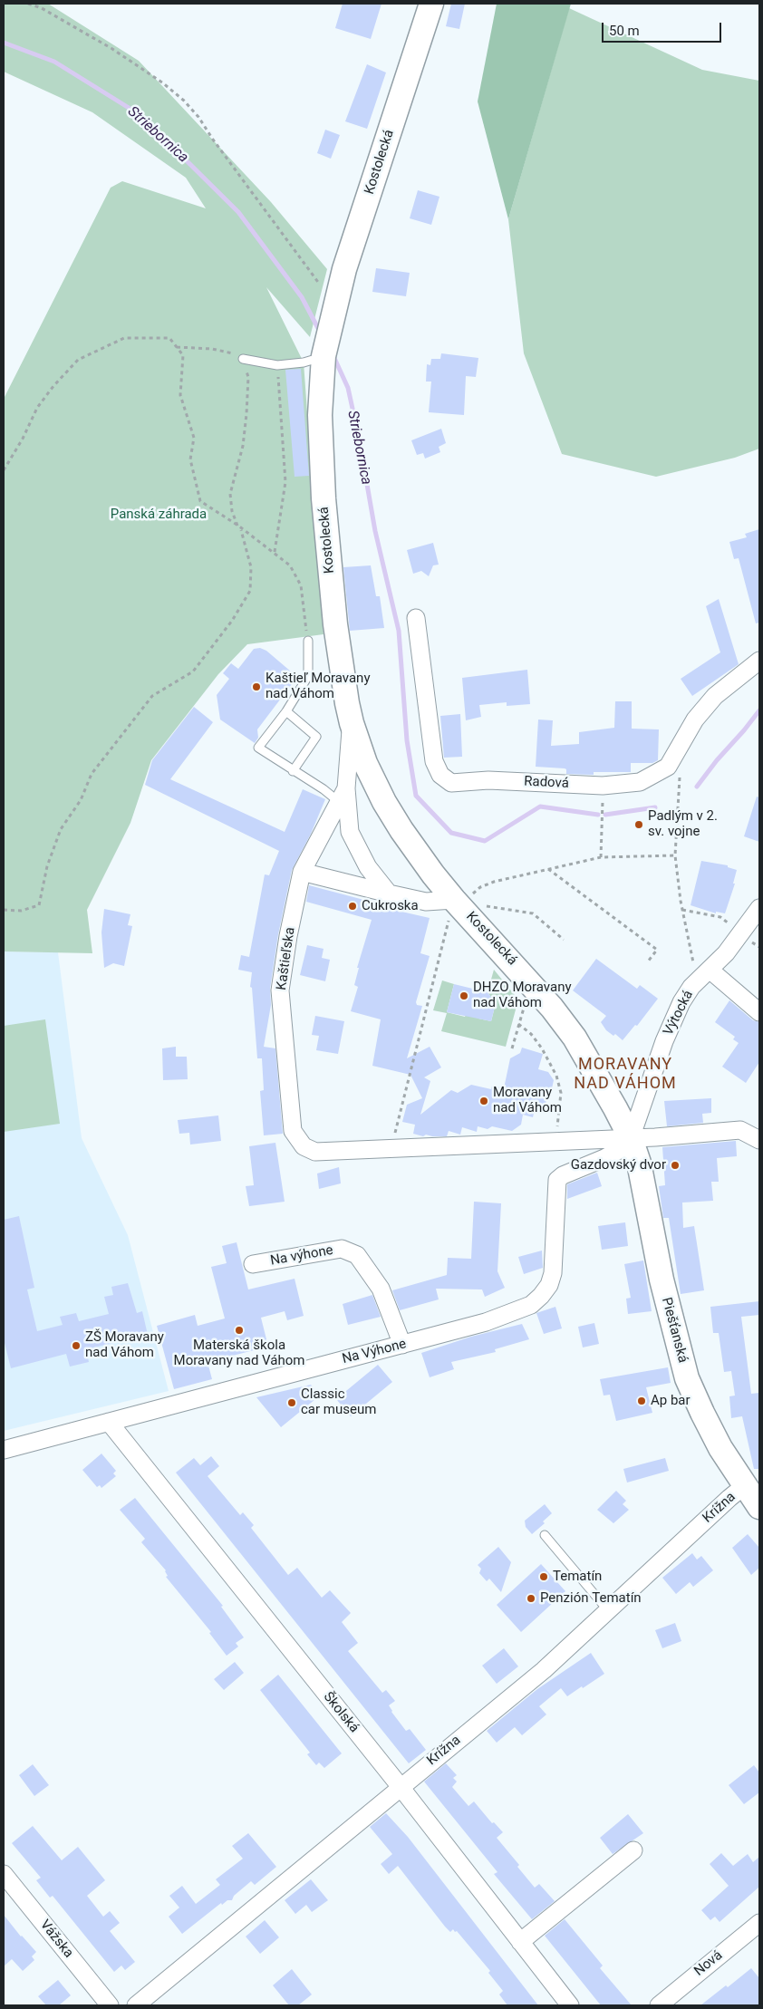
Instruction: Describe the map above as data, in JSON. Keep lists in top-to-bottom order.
{
  "streets": {
    "main road": ["Kostolecká", "Piešťanská"],
    "street": [
      "Radová",
      "Kaštieľska",
      "Výtocká",
      "Na výhone",
      "Na Výhone",
      "Krížna",
      "Školská",
      "Vážska",
      "Nová"
    ]
  },
  "crossings": [
    ["Kostolecká", "Kaštieľska"],
    ["Kostolecká", "Výtocká"],
    ["Kostolecká", "Piešťanská"],
    ["Kostolecká", "Na Výhone"],
    ["Výtocká", "Piešťanská"],
    ["Výtocká", "Na Výhone"],
    ["Na výhone", "Na Výhone"],
    ["Piešťanská", "Na Výhone"],
    ["Piešťanská", "Krížna"],
    ["Na Výhone", "Školská"],
    ["Krížna", "Školská"]
  ],
  "districts": ["MORAVANY NAD VÁHOM"],
  "water": ["Striebornica"],
  "parks": ["Panská záhrada"],
  "places": [
    "Kaštieľ Moravany nad Váhom",
    "Padlým v 2. sv. vojne",
    "Cukroska",
    "DHZO Moravany nad Váhom",
    "Moravany nad Váhom",
    "Gazdovský dvor",
    "Materská škola Moravany nad Váhom",
    "ZŠ Moravany nad Váhom",
    "Ap bar",
    "Classic car museum",
    "Tematín",
    "Penzión Tematín"
  ],
  "scale_bar": "50 m"
}
